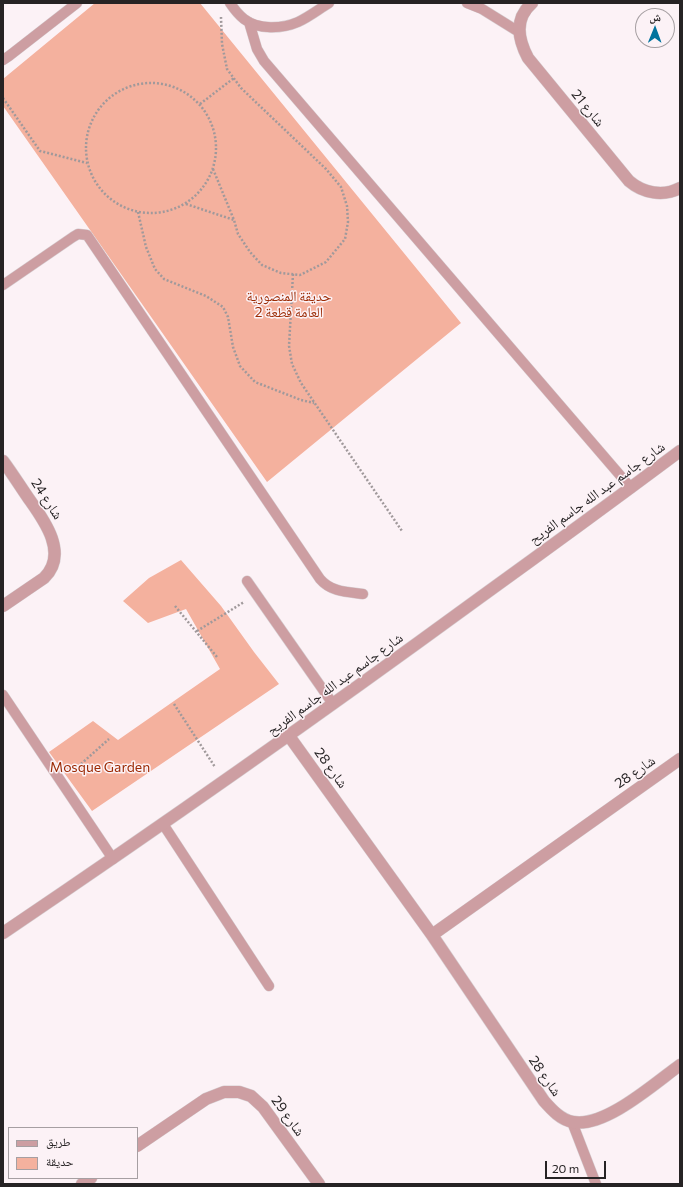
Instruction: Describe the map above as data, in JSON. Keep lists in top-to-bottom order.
{
  "streets": {
    "street": [
      "شارع 21",
      "شارع جاسم عبد الله جاسم الفريح",
      "شارع 24",
      "شارع 28",
      "شارع 29"
    ]
  },
  "crossings": [
    ["شارع جاسم عبد الله جاسم الفريح", "شارع 28"]
  ],
  "parks": ["حديقة المنصورية العامة قطعة 2", "Mosque Garden"],
  "legend": ["طريق", "حديقة"],
  "scale_bar": "20 m",
  "north": "top"
}
